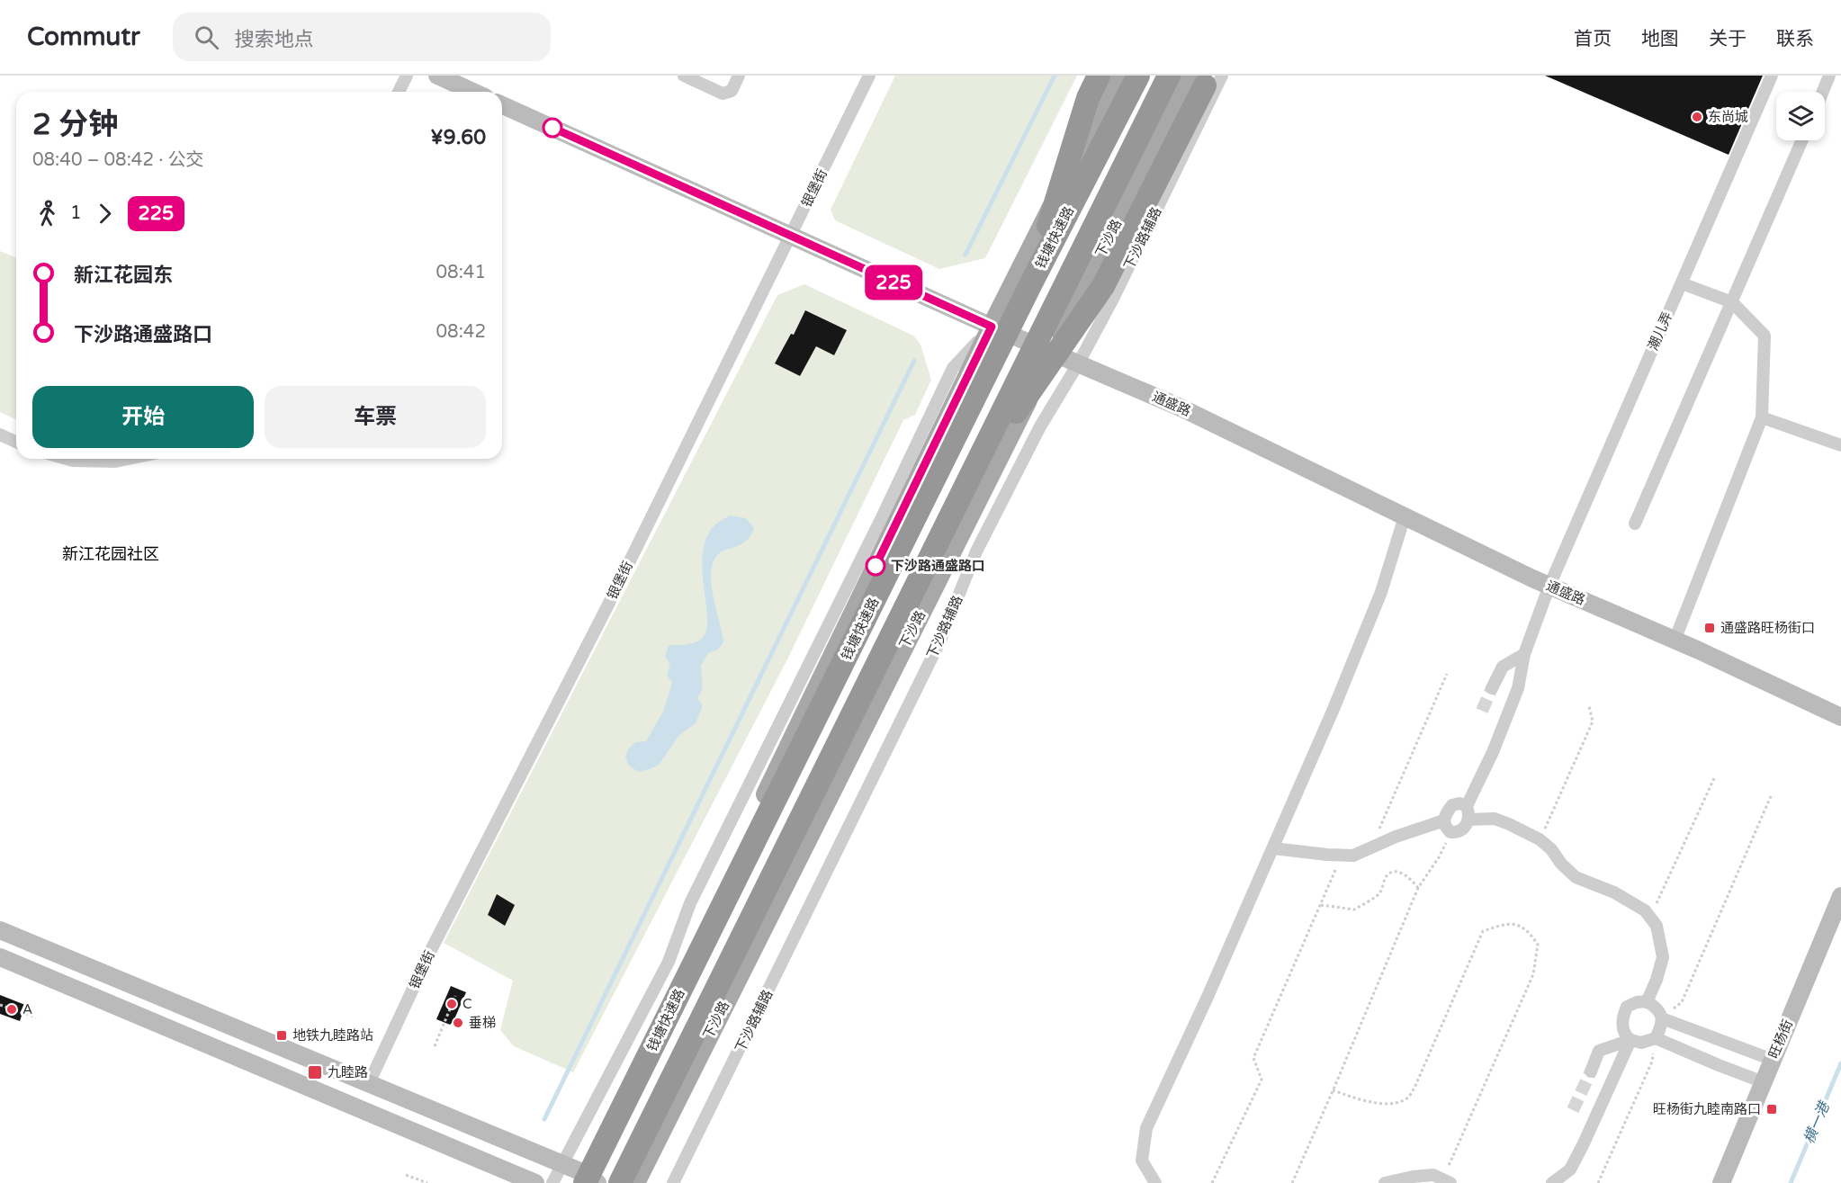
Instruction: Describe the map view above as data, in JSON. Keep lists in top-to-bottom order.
{
  "streets": {
    "highway": ["钱塘快速路"],
    "main road": ["下沙路"],
    "street": [
      "银堡街",
      "下沙路辅路",
      "潮儿弄",
      "通盛路",
      "旺杨街"
    ]
  },
  "crossings": [
    ["银堡街", "通盛路"],
    ["下沙路", "下沙路辅路"],
    ["下沙路", "通盛路"],
    ["下沙路辅路", "通盛路"],
    ["潮儿弄", "通盛路"]
  ],
  "districts": ["新江花园社区"],
  "water": ["横一港"],
  "places": {
    "other": [
      "东尚城",
      "下沙路通盛路口",
      "C",
      "A",
      "垂梯"
    ],
    "transit": [
      "通盛路旺杨街口",
      "地铁九睦路站",
      "九睦路",
      "旺杨街九睦南路口"
    ]
  },
  "lines": ["bus line 225"],
  "page": {
    "header": "Commutr",
    "search": "搜索地点",
    "nav": [
      "首页",
      "地图",
      "关于",
      "联系"
    ],
    "on_map": "225",
    "heading": ["2 分钟", "08:40 – 08:42 · 公交", "¥9.60"],
    "legs": ["1", "225"],
    "list": [
      {
        "name": "新江花园东",
        "value": "08:41"
      },
      {
        "name": "下沙路通盛路口",
        "value": "08:42"
      }
    ],
    "buttons": ["开始", "车票"]
  }
}
